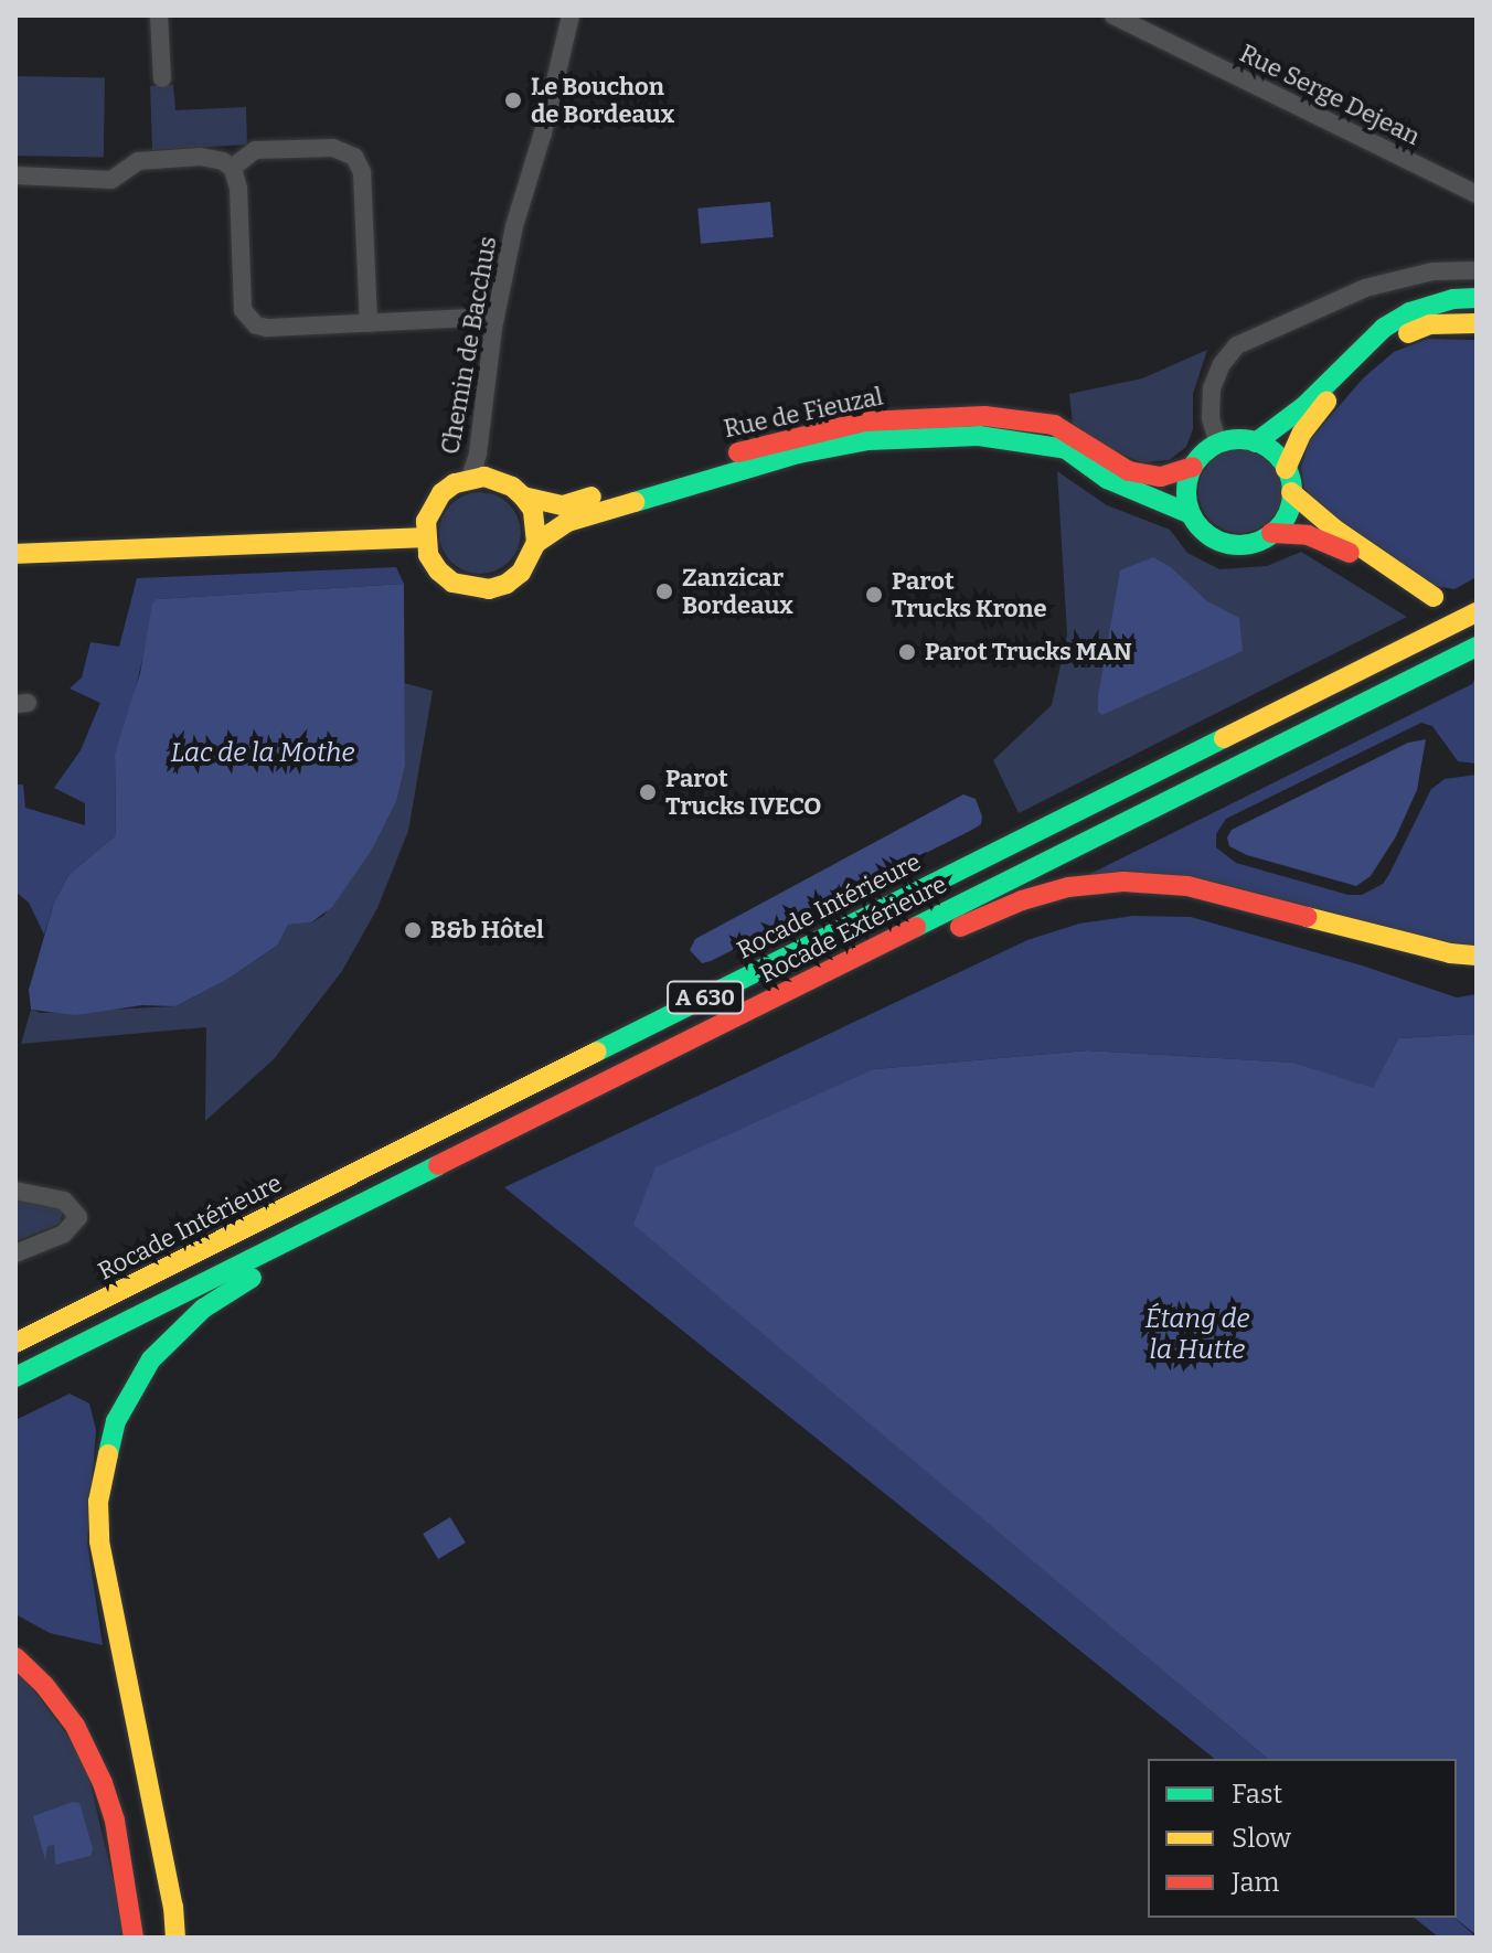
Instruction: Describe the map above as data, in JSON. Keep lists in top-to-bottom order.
{
  "streets": {
    "main road": [
      "Rue de Fieuzal",
      "Rocade Intérieure",
      "Rocade Extérieure",
      "A 630"
    ],
    "street": ["Rue Serge Dejean", "Chemin de Bacchus"]
  },
  "crossings": [
    ["Chemin de Bacchus", "Rue de Fieuzal"]
  ],
  "water": ["Lac de la Mothe", "Étang de la Hutte"],
  "places": [
    "Le Bouchon de Bordeaux",
    "Zanzicar Bordeaux",
    "Parot Trucks Krone",
    "Parot Trucks MAN",
    "Parot Trucks IVECO",
    "B&b Hôtel"
  ],
  "legend": ["Fast", "Slow", "Jam"]
}
